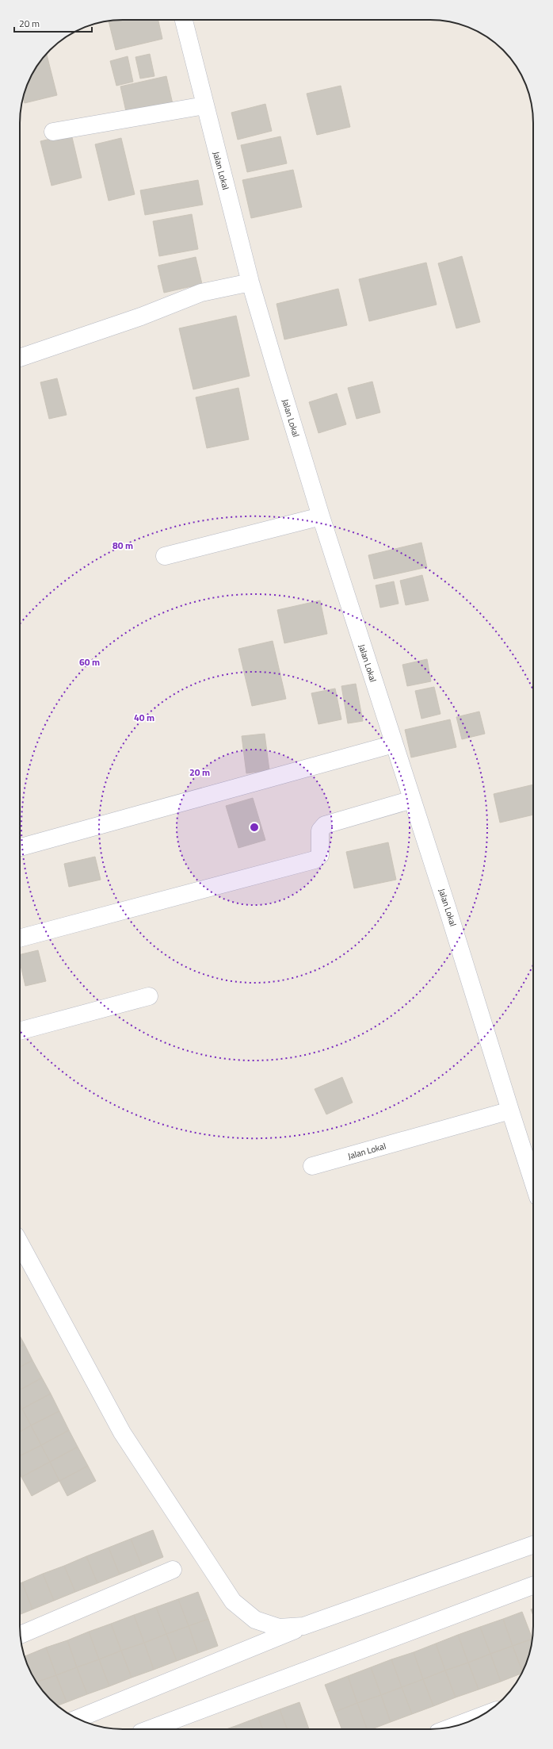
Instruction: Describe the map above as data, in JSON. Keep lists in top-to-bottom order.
{
  "streets": {
    "street": ["Jalan Lokal"]
  },
  "scale_bar": "20 m",
  "rings": [
    "80 m",
    "60 m",
    "40 m",
    "20 m"
  ]
}
